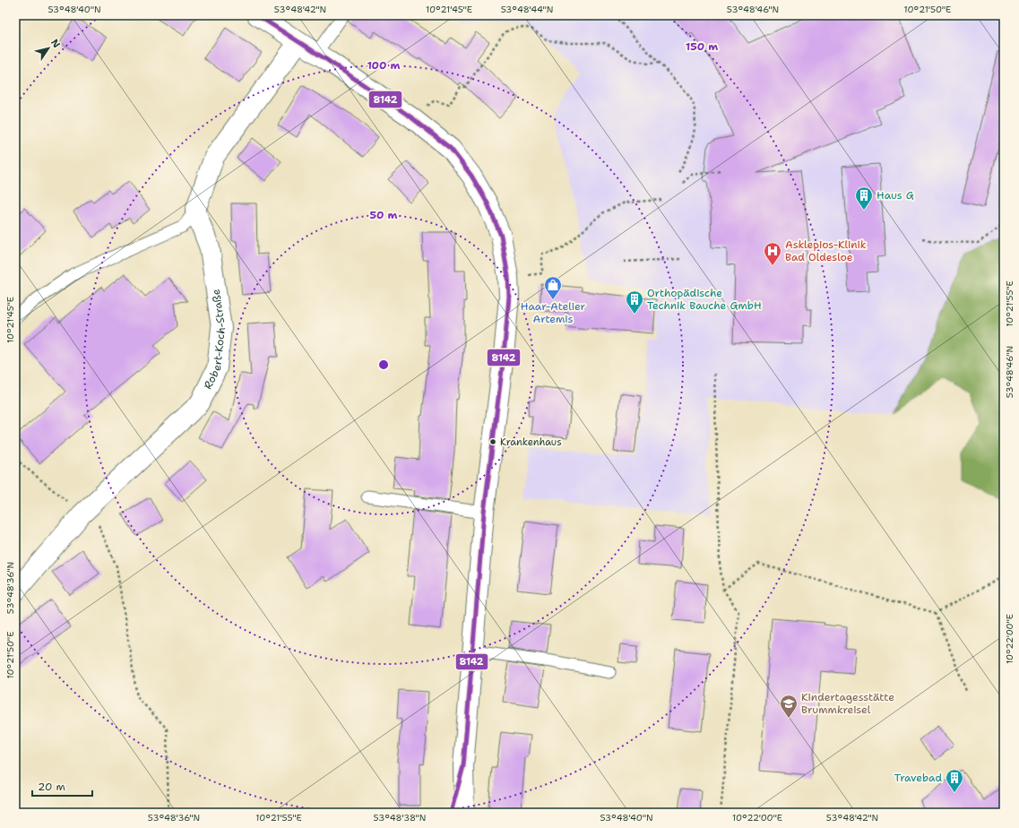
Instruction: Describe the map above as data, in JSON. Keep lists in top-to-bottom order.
{
  "streets": {
    "street": ["Robert-Koch-Straße"]
  },
  "places": {
    "building": ["Haus G", "Orthopädische Technik Bauche GmbH", "Travebad"],
    "hospital": ["Asklepios-Klinik Bad Oldesloe"],
    "shop": ["Haar-Atelier Artemis"],
    "other": ["Krankenhaus"],
    "school or university": ["Kindertagesstätte Brummkreisel"]
  },
  "lines": ["transit line 8142"],
  "scale_bar": "20 m",
  "north": "top right",
  "coordinates": [
    "53°48'40\"N",
    "53°48'42\"N",
    "10°21'45\"E",
    "53°48'44\"N",
    "53°48'46\"N",
    "10°21'50\"E",
    "10°21'55\"E",
    "53°48'36\"N",
    "10°22'00\"E",
    "53°48'38\"N"
  ],
  "rings": ["150 m", "100 m", "50 m"]
}
